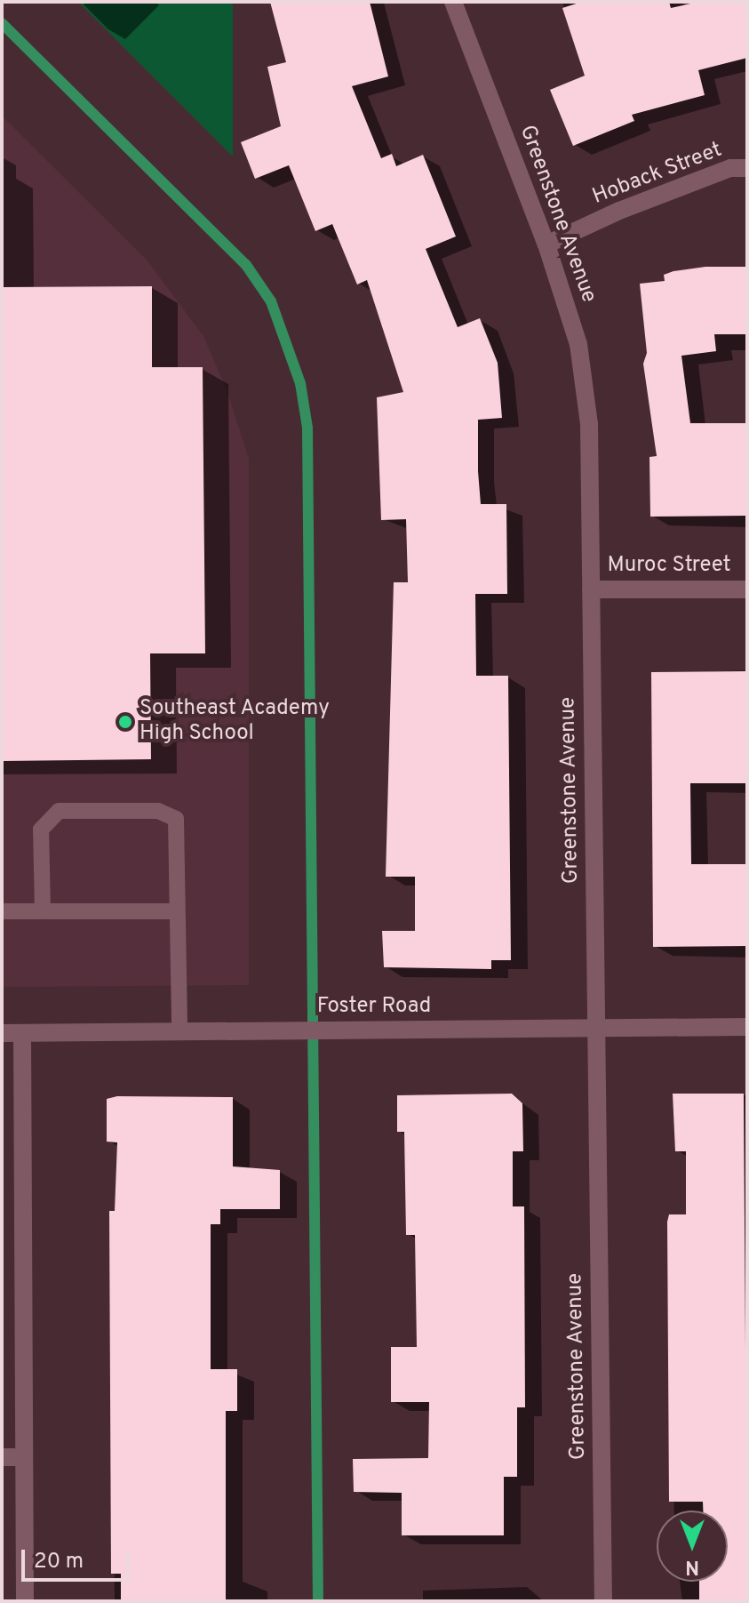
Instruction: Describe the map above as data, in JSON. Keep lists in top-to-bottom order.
{
  "streets": {
    "street": [
      "Hoback Street",
      "Greenstone Avenue",
      "Muroc Street",
      "Foster Road"
    ]
  },
  "crossings": [
    ["Hoback Street", "Greenstone Avenue"],
    ["Greenstone Avenue", "Muroc Street"],
    ["Greenstone Avenue", "Foster Road"]
  ],
  "places": ["Southeast Academy High School"],
  "scale_bar": "20 m",
  "north": "bottom"
}
